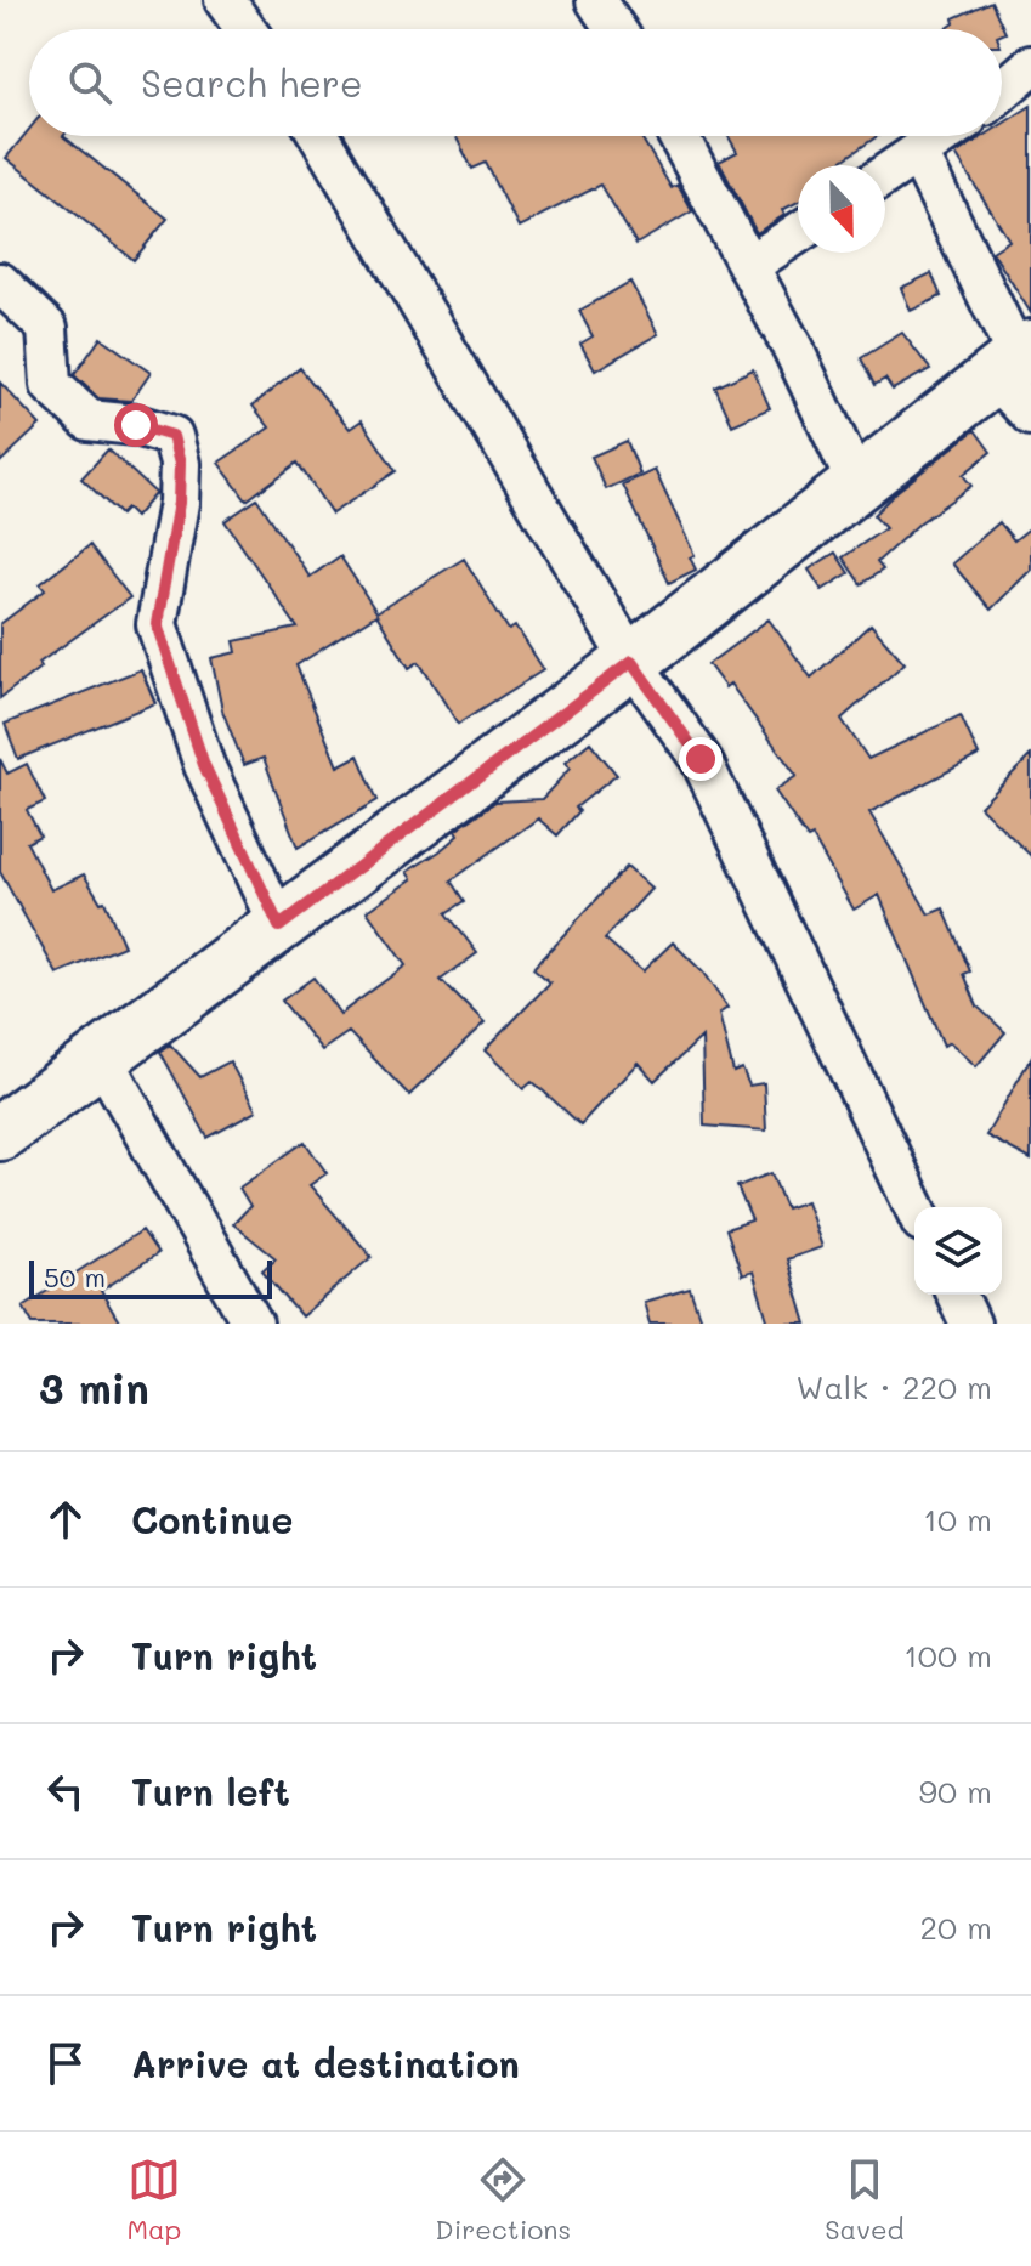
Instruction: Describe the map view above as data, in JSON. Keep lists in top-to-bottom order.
{
  "scale_bar": "50 m",
  "north": "bottom",
  "page": {
    "search": "Search here",
    "scale": "50 m",
    "heading": ["3 min", "Walk · 220 m"],
    "list": [
      ["Continue", "10 m"],
      ["Turn right", "100 m"],
      ["Turn left", "90 m"],
      ["Turn right", "20 m"],
      "Arrive at destination"
    ],
    "nav": ["Map", "Directions", "Saved"]
  }
}
